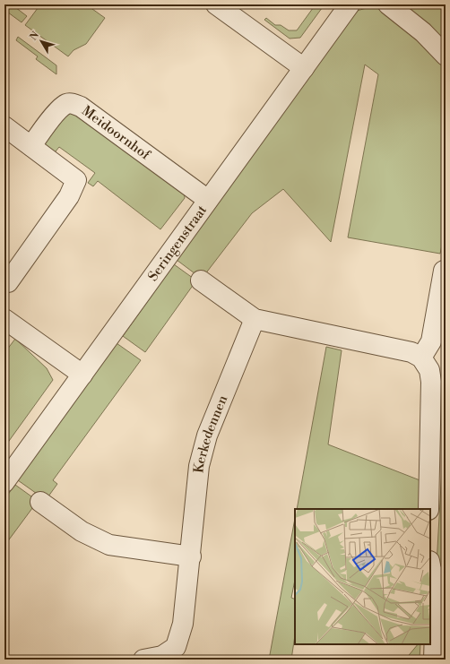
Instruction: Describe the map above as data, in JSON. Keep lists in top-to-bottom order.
{
  "streets": {
    "street": ["Meidoornhof", "Seringenstraat", "Kerkedennen"]
  },
  "crossings": [
    ["Meidoornhof", "Seringenstraat"]
  ],
  "north": "top left"
}
